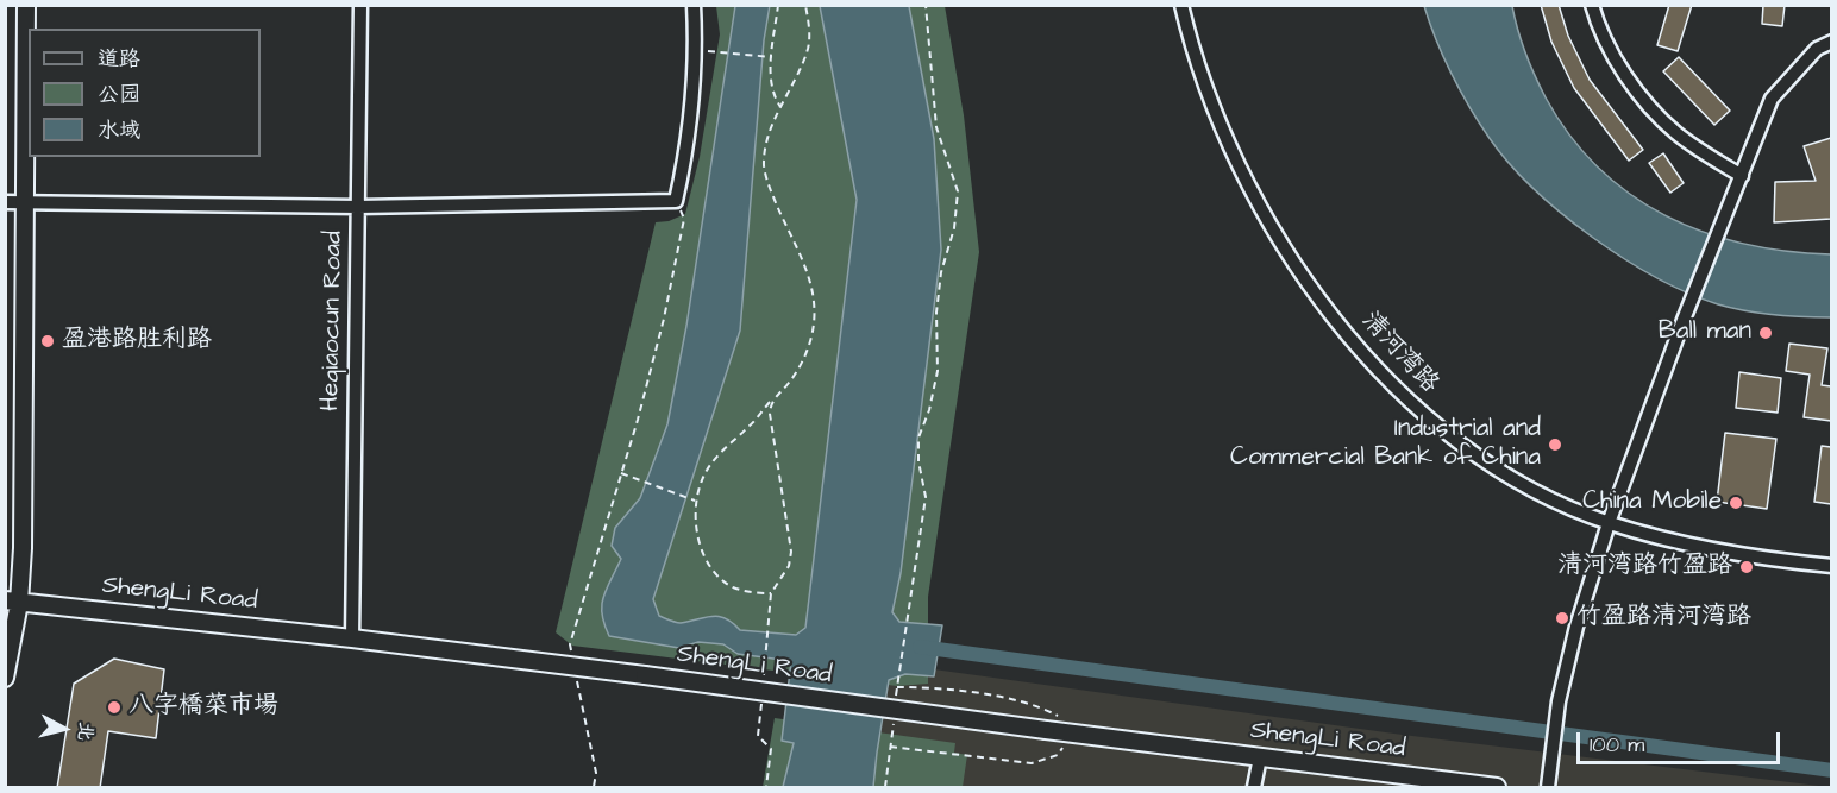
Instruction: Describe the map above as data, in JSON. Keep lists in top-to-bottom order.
{
  "streets": {
    "main road": ["ShengLi Road"],
    "street": ["Heqiaocun Road", "清河湾路"]
  },
  "crossings": [
    ["Heqiaocun Road", "ShengLi Road"]
  ],
  "places": [
    "Ball man",
    "盈港路胜利路",
    "Industrial and Commercial Bank of China",
    "China Mobile",
    "清河湾路竹盈路",
    "竹盈路清河湾路",
    "八字橋菜市場"
  ],
  "legend": ["道路", "公园", "水域"],
  "scale_bar": "100 m",
  "north": "right"
}
